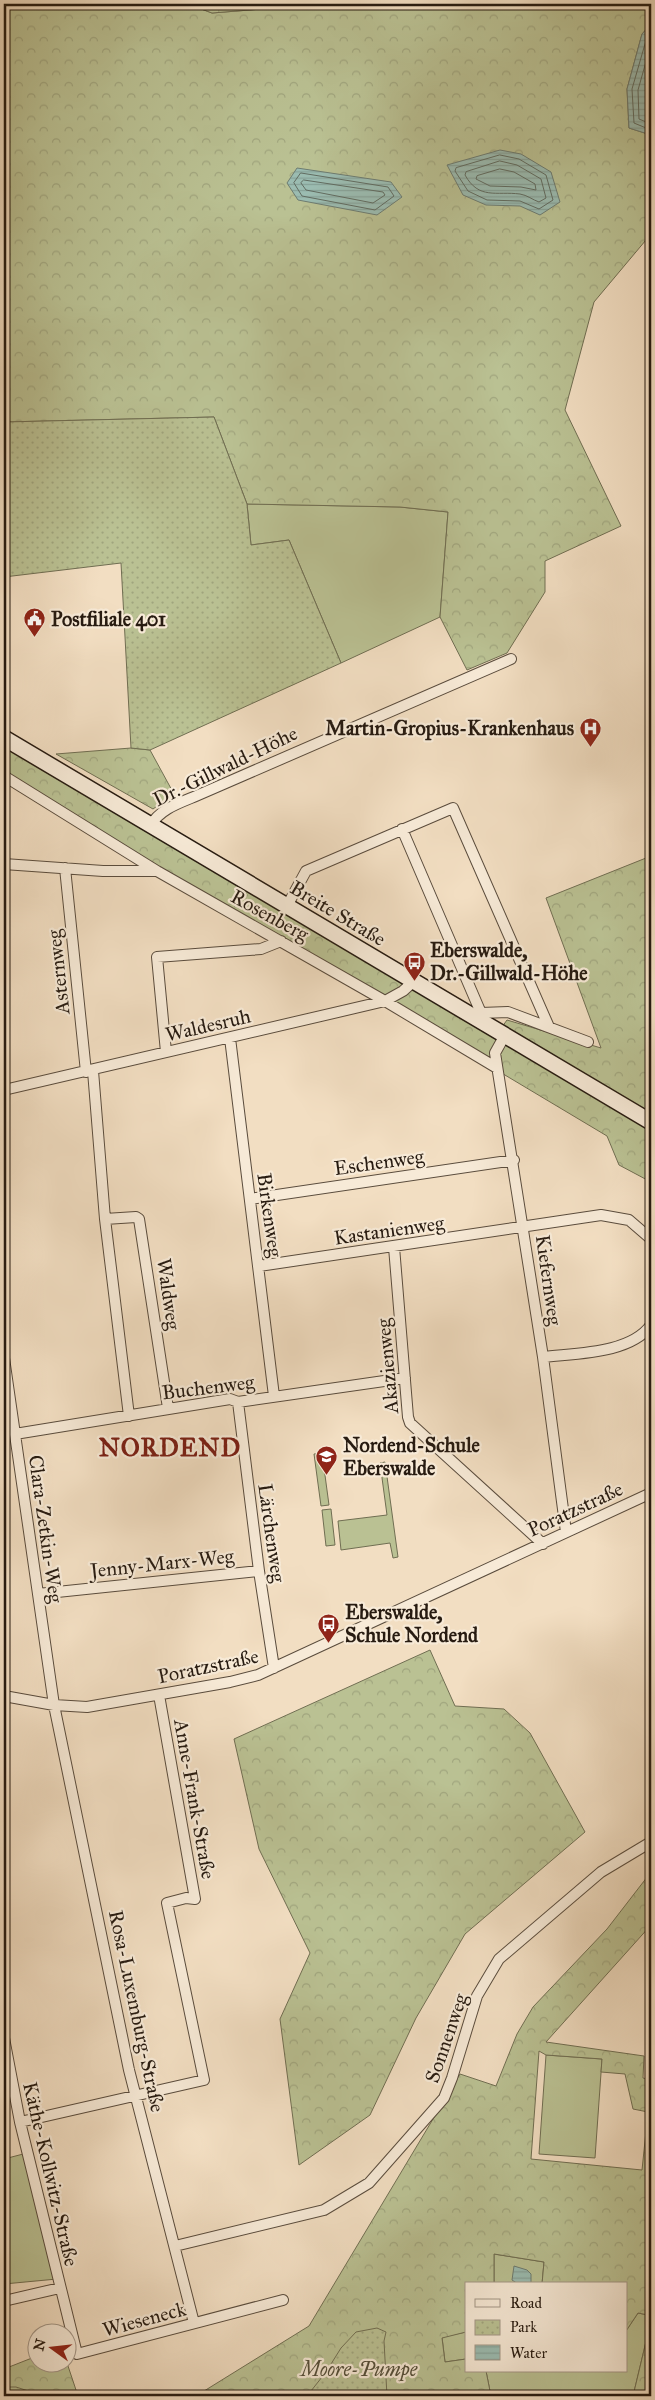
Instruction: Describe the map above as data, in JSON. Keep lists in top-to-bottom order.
{
  "streets": {
    "main road": ["Breite Straße"],
    "street": [
      "Dr.-Gillwald-Höhe",
      "Rosenberg",
      "Asternweg",
      "Waldesruh",
      "Eschenweg",
      "Birkenweg",
      "Kastanienweg",
      "Kiefernweg",
      "Waldweg",
      "Akazienweg",
      "Buchenweg",
      "Poratzstraße",
      "Clara-Zetkin-Weg",
      "Lärchenweg",
      "Jenny-Marx-Weg",
      "Anne-Frank-Straße",
      "Rosa-Luxemburg-Straße",
      "Sonnenweg",
      "Käthe-Kollwitz-Straße",
      "Wieseneck"
    ]
  },
  "crossings": [
    ["Dr.-Gillwald-Höhe", "Breite Straße"],
    ["Breite Straße", "Waldesruh"],
    ["Breite Straße", "Kiefernweg"],
    ["Rosenberg", "Asternweg"],
    ["Rosenberg", "Waldesruh"],
    ["Rosenberg", "Kiefernweg"],
    ["Asternweg", "Waldesruh"],
    ["Waldesruh", "Birkenweg"],
    ["Eschenweg", "Birkenweg"],
    ["Eschenweg", "Kiefernweg"],
    ["Birkenweg", "Kastanienweg"],
    ["Birkenweg", "Buchenweg"],
    ["Kastanienweg", "Kiefernweg"],
    ["Kastanienweg", "Akazienweg"],
    ["Kiefernweg", "Poratzstraße"],
    ["Waldweg", "Buchenweg"],
    ["Akazienweg", "Buchenweg"],
    ["Akazienweg", "Poratzstraße"],
    ["Buchenweg", "Clara-Zetkin-Weg"],
    ["Buchenweg", "Lärchenweg"],
    ["Poratzstraße", "Clara-Zetkin-Weg"],
    ["Poratzstraße", "Lärchenweg"],
    ["Poratzstraße", "Anne-Frank-Straße"],
    ["Poratzstraße", "Rosa-Luxemburg-Straße"],
    ["Clara-Zetkin-Weg", "Jenny-Marx-Weg"],
    ["Clara-Zetkin-Weg", "Rosa-Luxemburg-Straße"],
    ["Lärchenweg", "Jenny-Marx-Weg"],
    ["Anne-Frank-Straße", "Rosa-Luxemburg-Straße"],
    ["Rosa-Luxemburg-Straße", "Sonnenweg"],
    ["Rosa-Luxemburg-Straße", "Wieseneck"],
    ["Käthe-Kollwitz-Straße", "Wieseneck"]
  ],
  "districts": ["NORDEND"],
  "parks": ["Moore-Pumpe"],
  "places": {
    "public building": ["Postfiliale 401"],
    "hospital": ["Martin-Gropius-Krankenhaus"],
    "bus stop": ["Eberswalde, Dr.-Gillwald-Höhe", "Eberswalde, Schule Nordend"],
    "school or university": ["Nordend-Schule Eberswalde"]
  },
  "legend": ["Road", "Park", "Water"],
  "north": "left"
}
